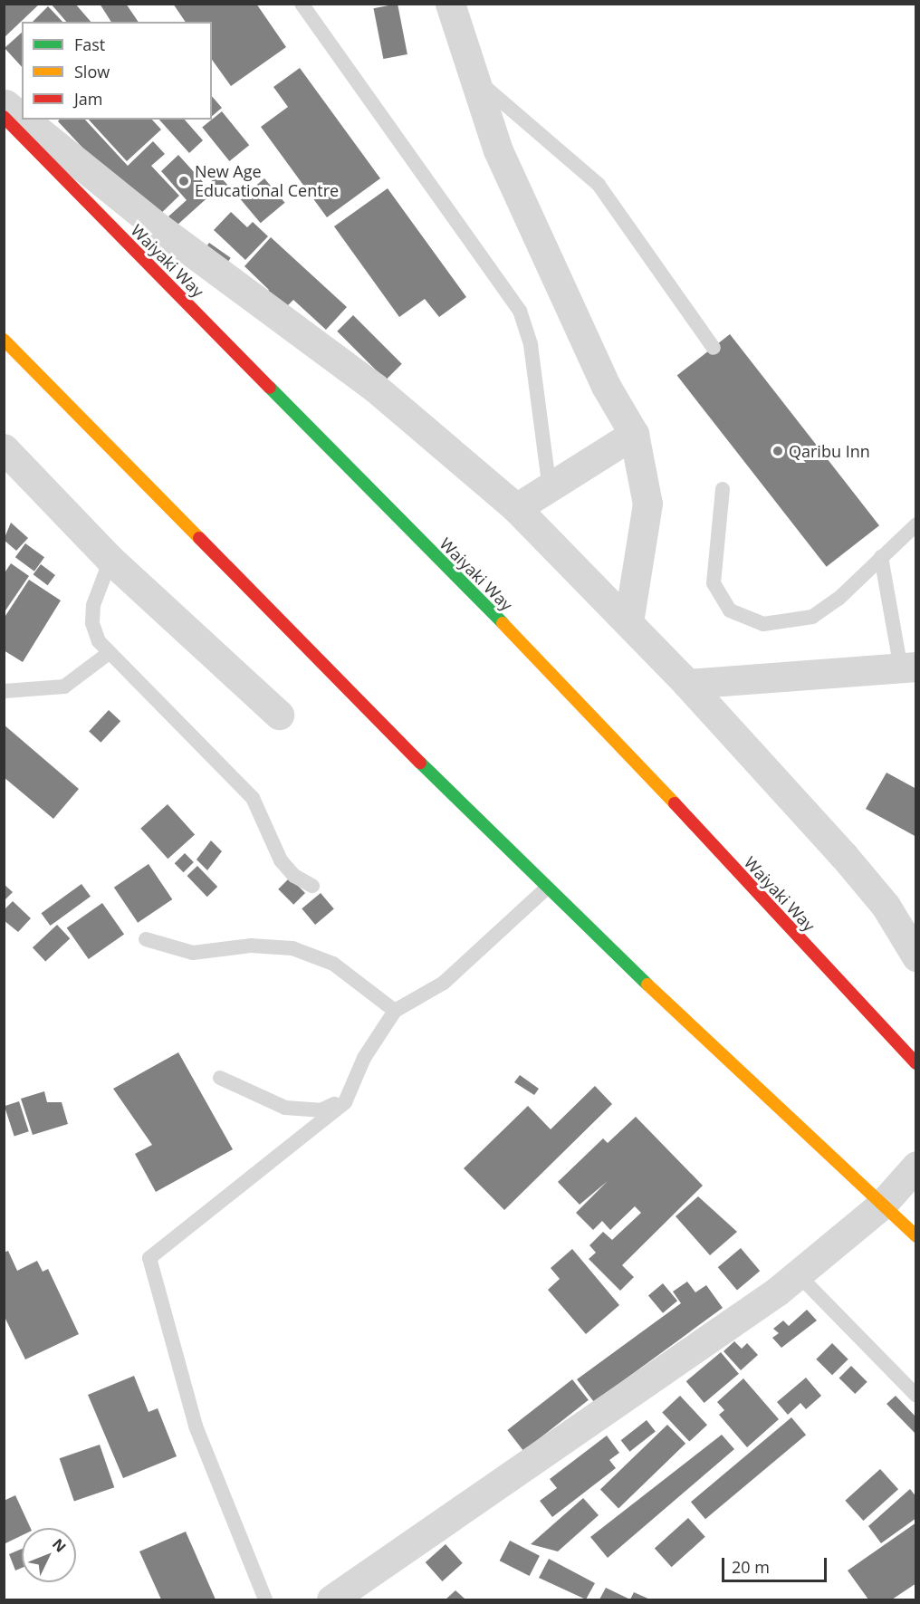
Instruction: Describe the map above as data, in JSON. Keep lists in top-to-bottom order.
{
  "streets": {
    "highway": ["Waiyaki Way"]
  },
  "places": ["New Age Educational Centre", "Qaribu Inn"],
  "legend": ["Fast", "Slow", "Jam"],
  "scale_bar": "20 m",
  "north": "top right"
}
